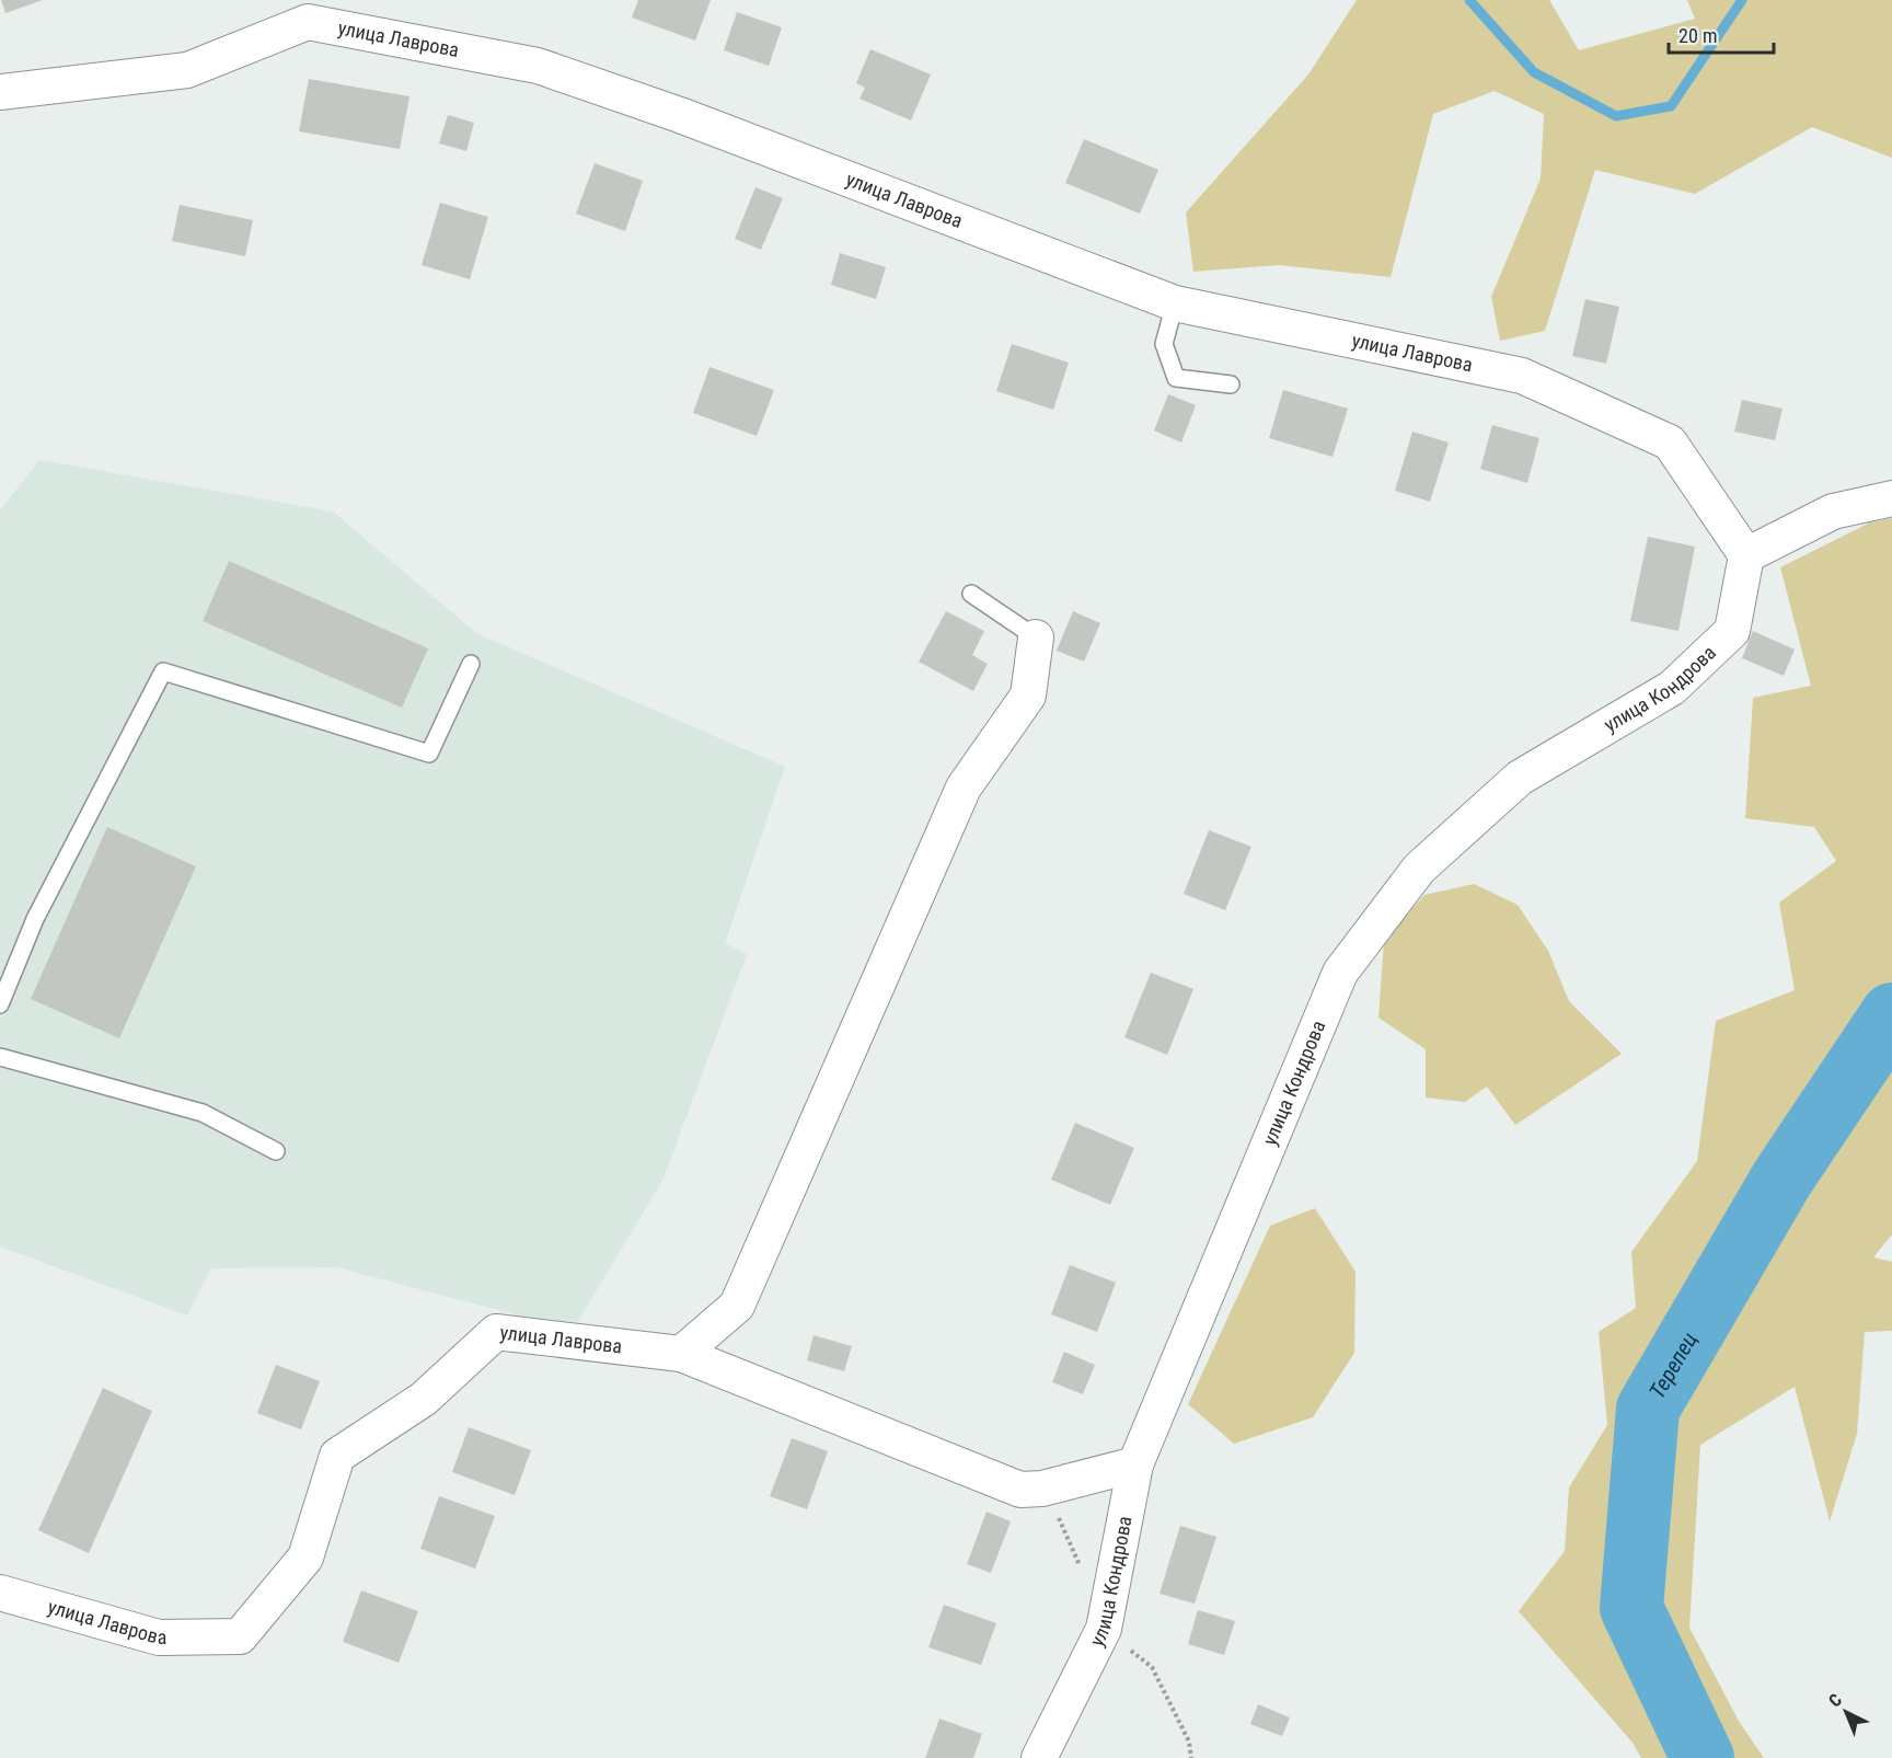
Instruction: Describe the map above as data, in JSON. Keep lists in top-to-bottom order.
{
  "streets": {
    "street": ["улица Лаврова", "улица Кондрова"]
  },
  "crossings": [
    ["улица Лаврова", "улица Кондрова"]
  ],
  "water": ["Терепец"],
  "scale_bar": "20 m",
  "north": "top left"
}
